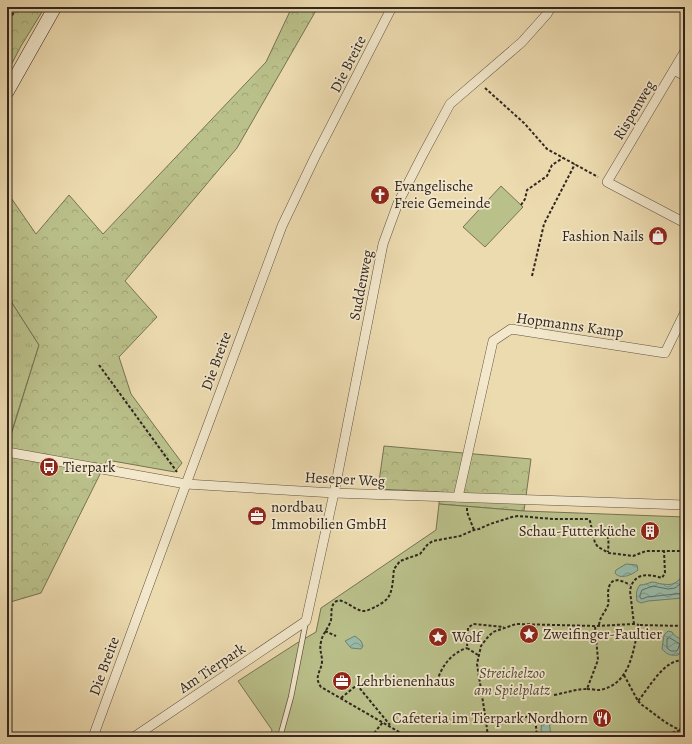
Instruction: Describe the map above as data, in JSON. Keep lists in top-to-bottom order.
{
  "streets": {
    "street": [
      "Die Breite",
      "Rispenweg",
      "Suddenweg",
      "Hopmanns Kamp",
      "Heseper Weg",
      "Am Tierpark"
    ]
  },
  "crossings": [
    ["Die Breite", "Heseper Weg"],
    ["Suddenweg", "Heseper Weg"],
    ["Suddenweg", "Am Tierpark"],
    ["Hopmanns Kamp", "Heseper Weg"]
  ],
  "parks": ["Streichelzoo am Spielplatz"],
  "places": {
    "church": ["Evangelische Freie Gemeinde"],
    "shop": ["Fashion Nails"],
    "bus stop": ["Tierpark"],
    "office": ["nordbau Immobilien GmbH", "Lehrbienenhaus"],
    "building": ["Schau-Futterküche"],
    "place": ["Zweifinger-Faultier", "Wolf"],
    "restaurant": ["Cafeteria im Tierpark Nordhorn"]
  }
}
